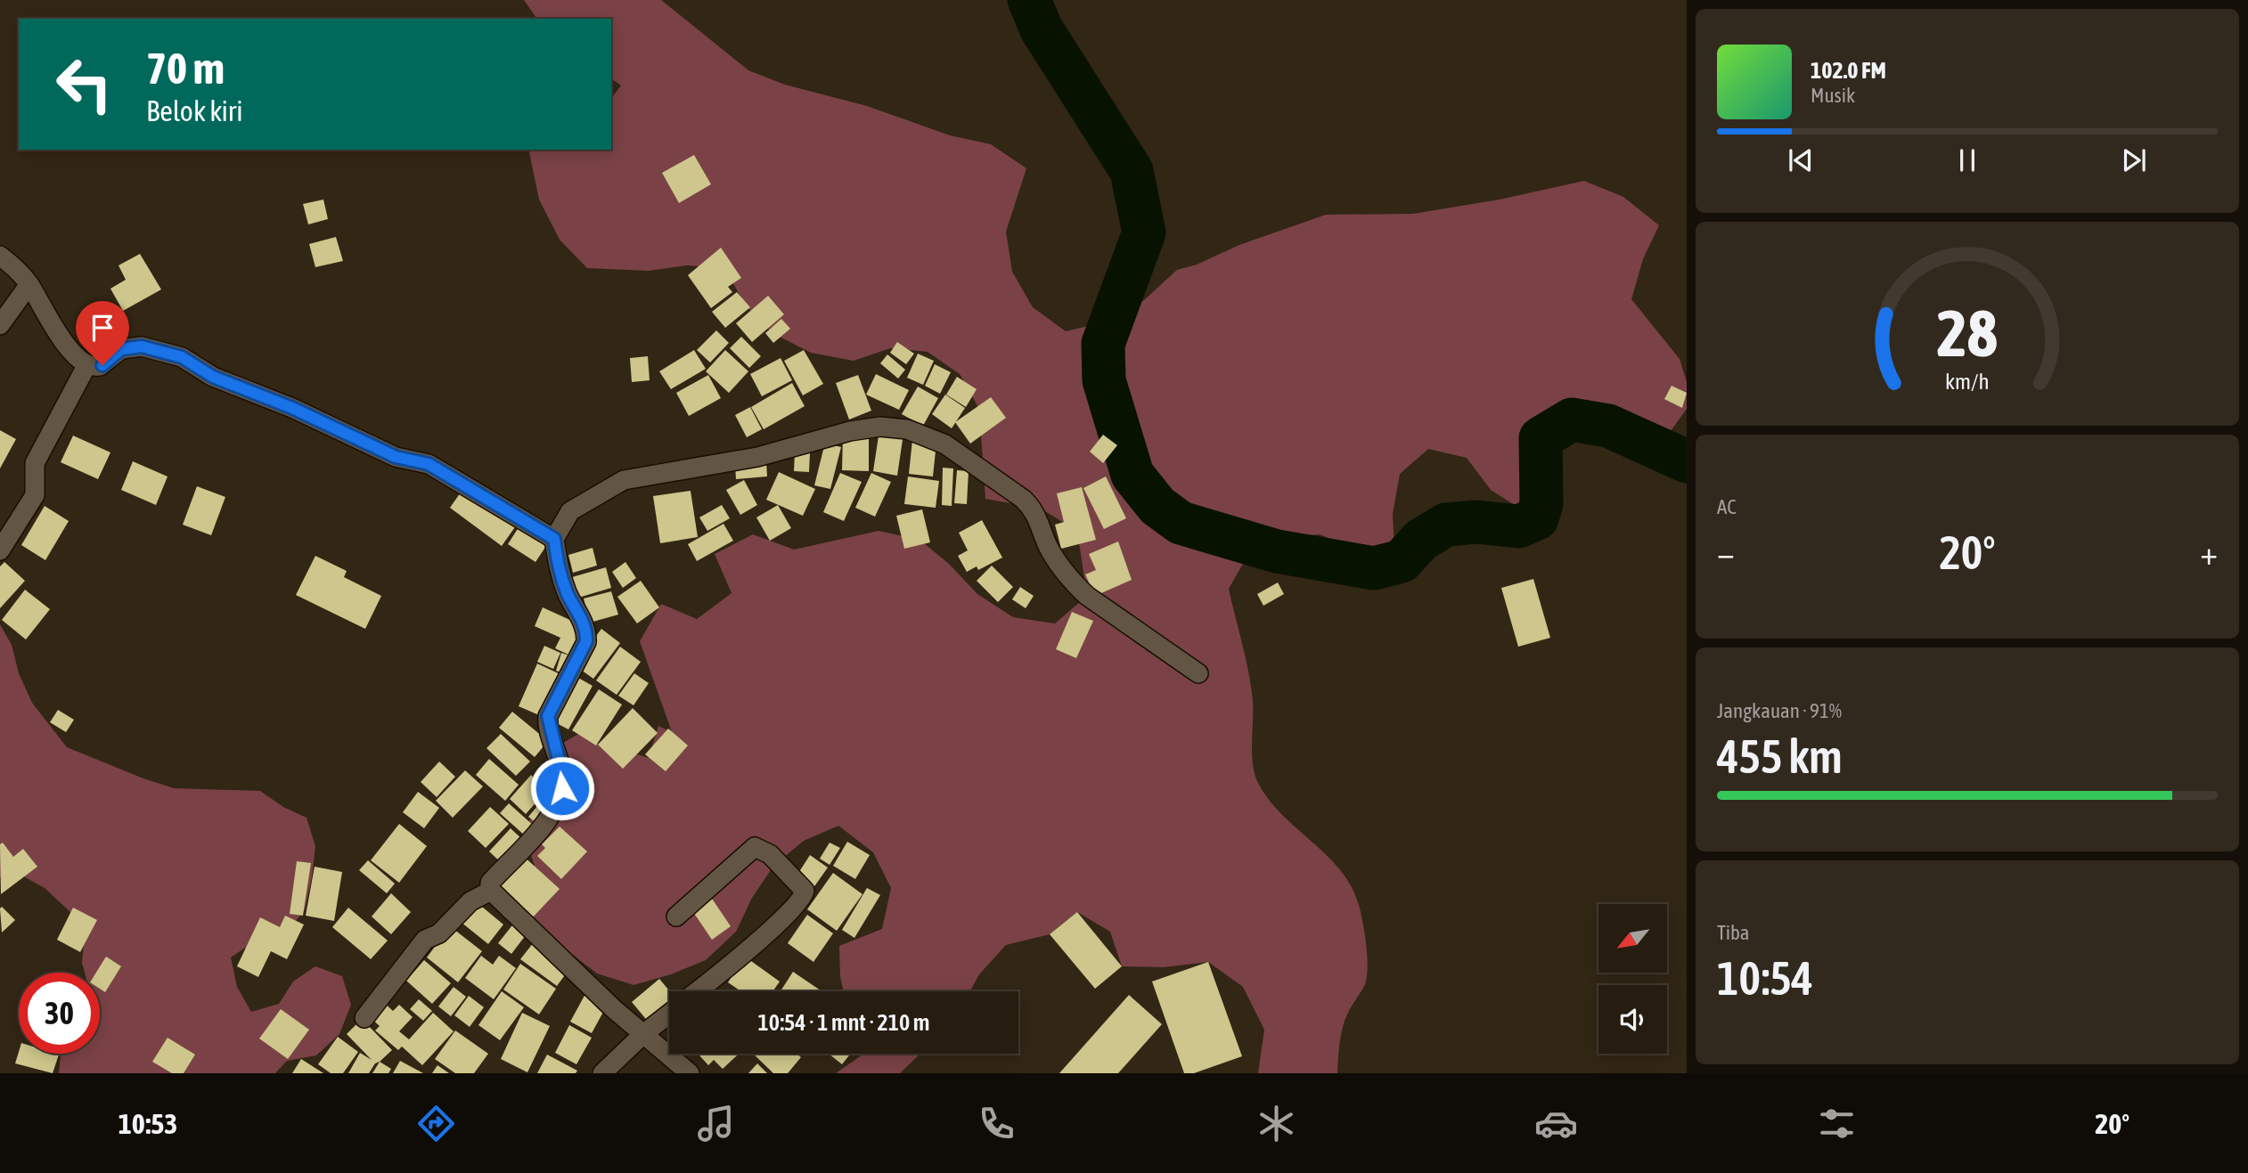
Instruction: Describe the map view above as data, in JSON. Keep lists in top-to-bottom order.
{
  "north": "bottom left",
  "page": {
    "turn": ["70 m", "Belok kiri"],
    "song": ["102.0 FM", "Musik"],
    "tile": [
      "AC",
      ["Jangkauan · 91%", "455 km"],
      ["Tiba", "10:54"]
    ],
    "heat": ["−", "20°", "+"],
    "limit": "30",
    "trip": "10:54 · 1 mnt · 210 m",
    "tabs": ["10:53", "20°"],
    "gauge": ["28", "km/h"]
  }
}
